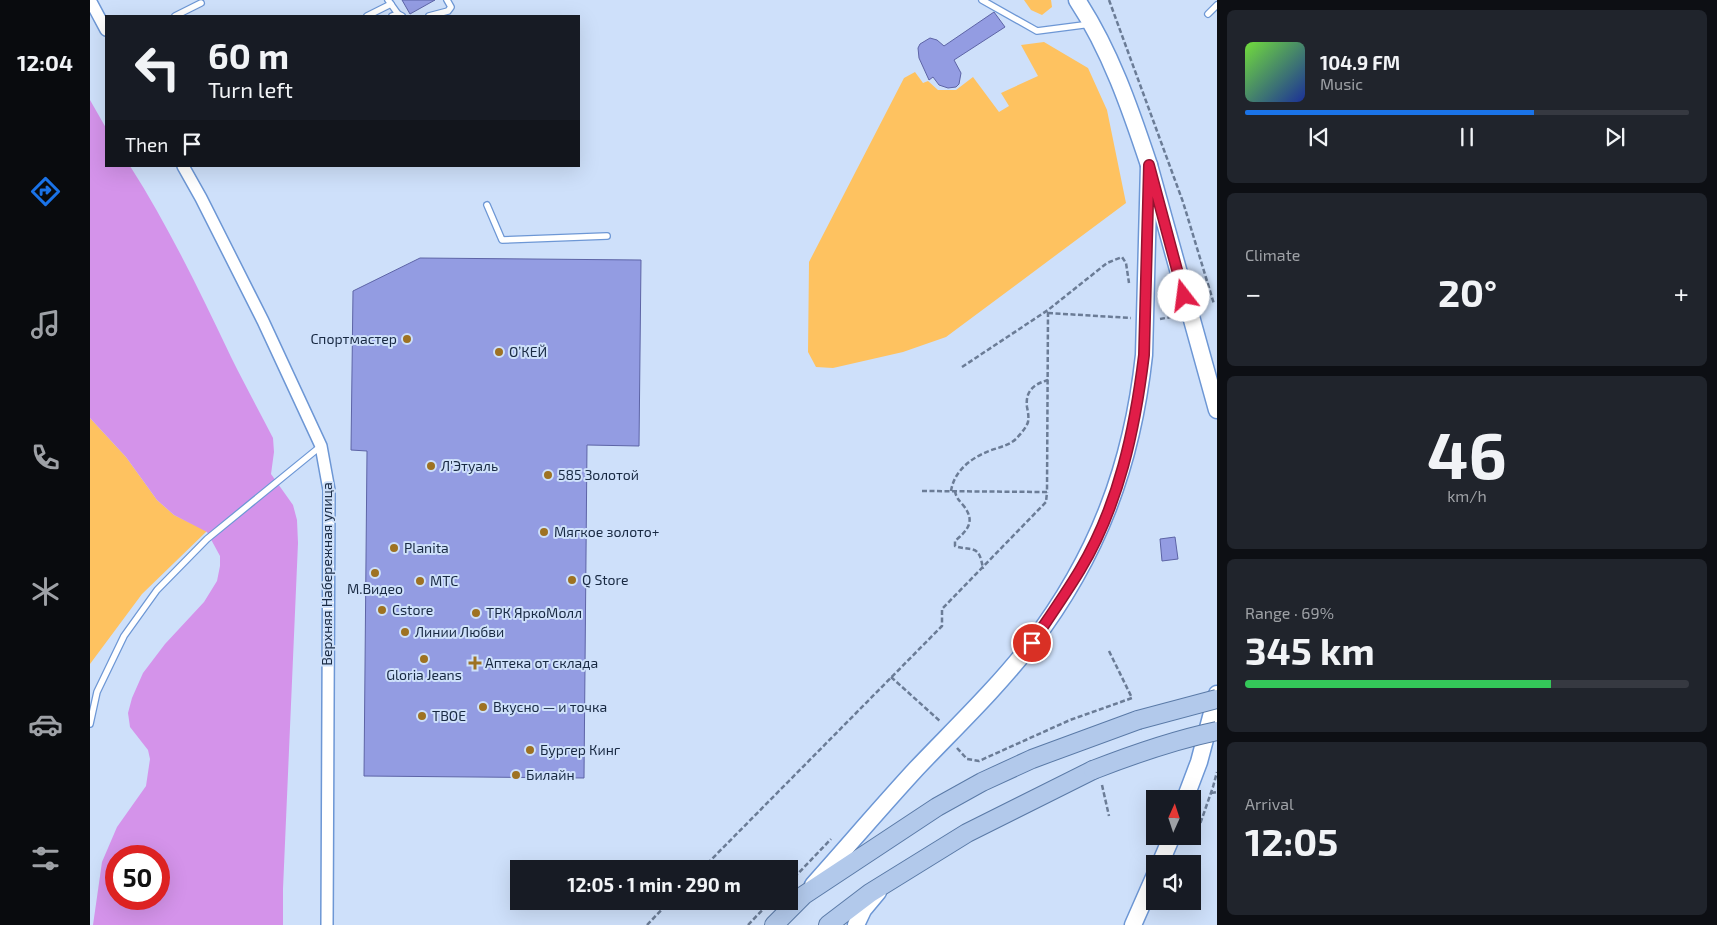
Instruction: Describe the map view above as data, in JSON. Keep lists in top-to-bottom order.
{
  "streets": {
    "street": ["Верхняя Набережная улица"]
  },
  "places": {
    "other": [
      "Спортмастер",
      "О’КЕЙ",
      "Л'Этуаль",
      "585 Золотой",
      "Мягкое золото+",
      "Planita",
      "М.Видео",
      "Q Store",
      "МТС",
      "Cstore",
      "ТРК ЯркоМолл",
      "Линии Любви",
      "Gloria Jeans",
      "Вкусно — и точка",
      "ТВОЕ",
      "Бургер Кинг",
      "Билайн"
    ],
    "health": ["Аптека от склада"]
  },
  "north": "top",
  "page": {
    "tabs": "12:04",
    "turn": ["60 m", "Turn left"],
    "song": ["104.9 FM", "Music"],
    "then": "Then",
    "tile": [
      "Climate",
      ["46", "km/h"],
      ["Range · 69%", "345 km"],
      ["Arrival", "12:05"]
    ],
    "heat": ["−", "20°", "+"],
    "limit": "50",
    "trip": "12:05 · 1 min · 290 m"
  }
}
